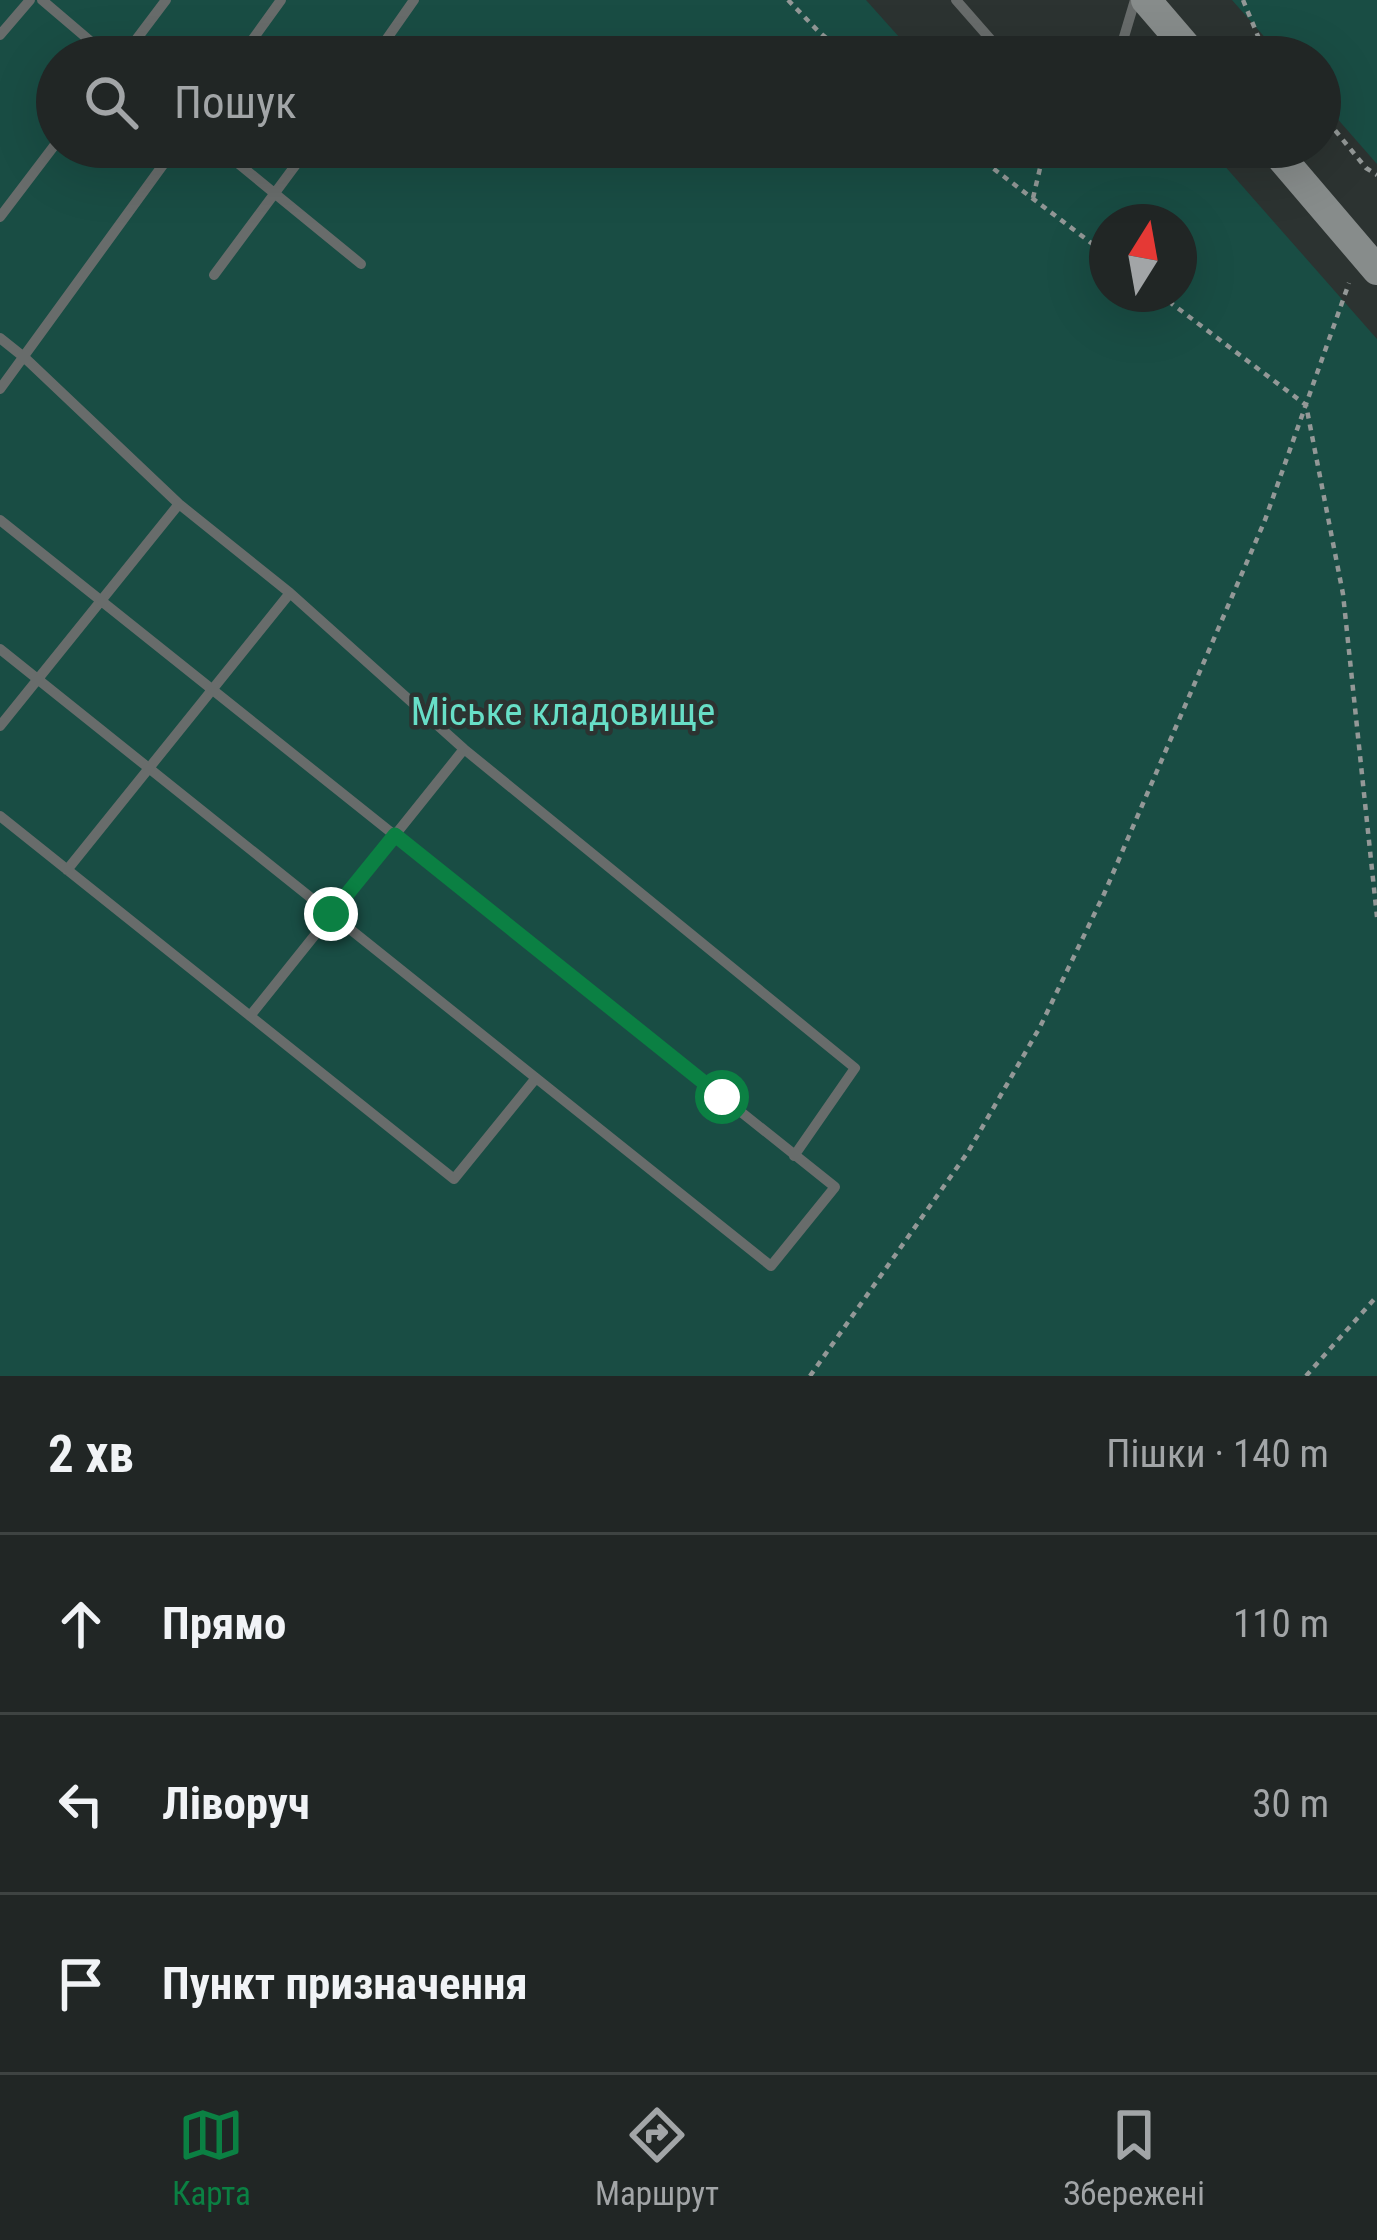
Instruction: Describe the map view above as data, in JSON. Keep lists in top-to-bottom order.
{
  "parks": ["Міське кладовище"],
  "north": "top",
  "page": {
    "search": "Пошук",
    "heading": ["2 хв", "Пішки · 140 m"],
    "list": [
      ["Прямо", "110 m"],
      ["Ліворуч", "30 m"],
      "Пункт призначення"
    ],
    "nav": ["Карта", "Маршрут", "Збережені"]
  }
}
